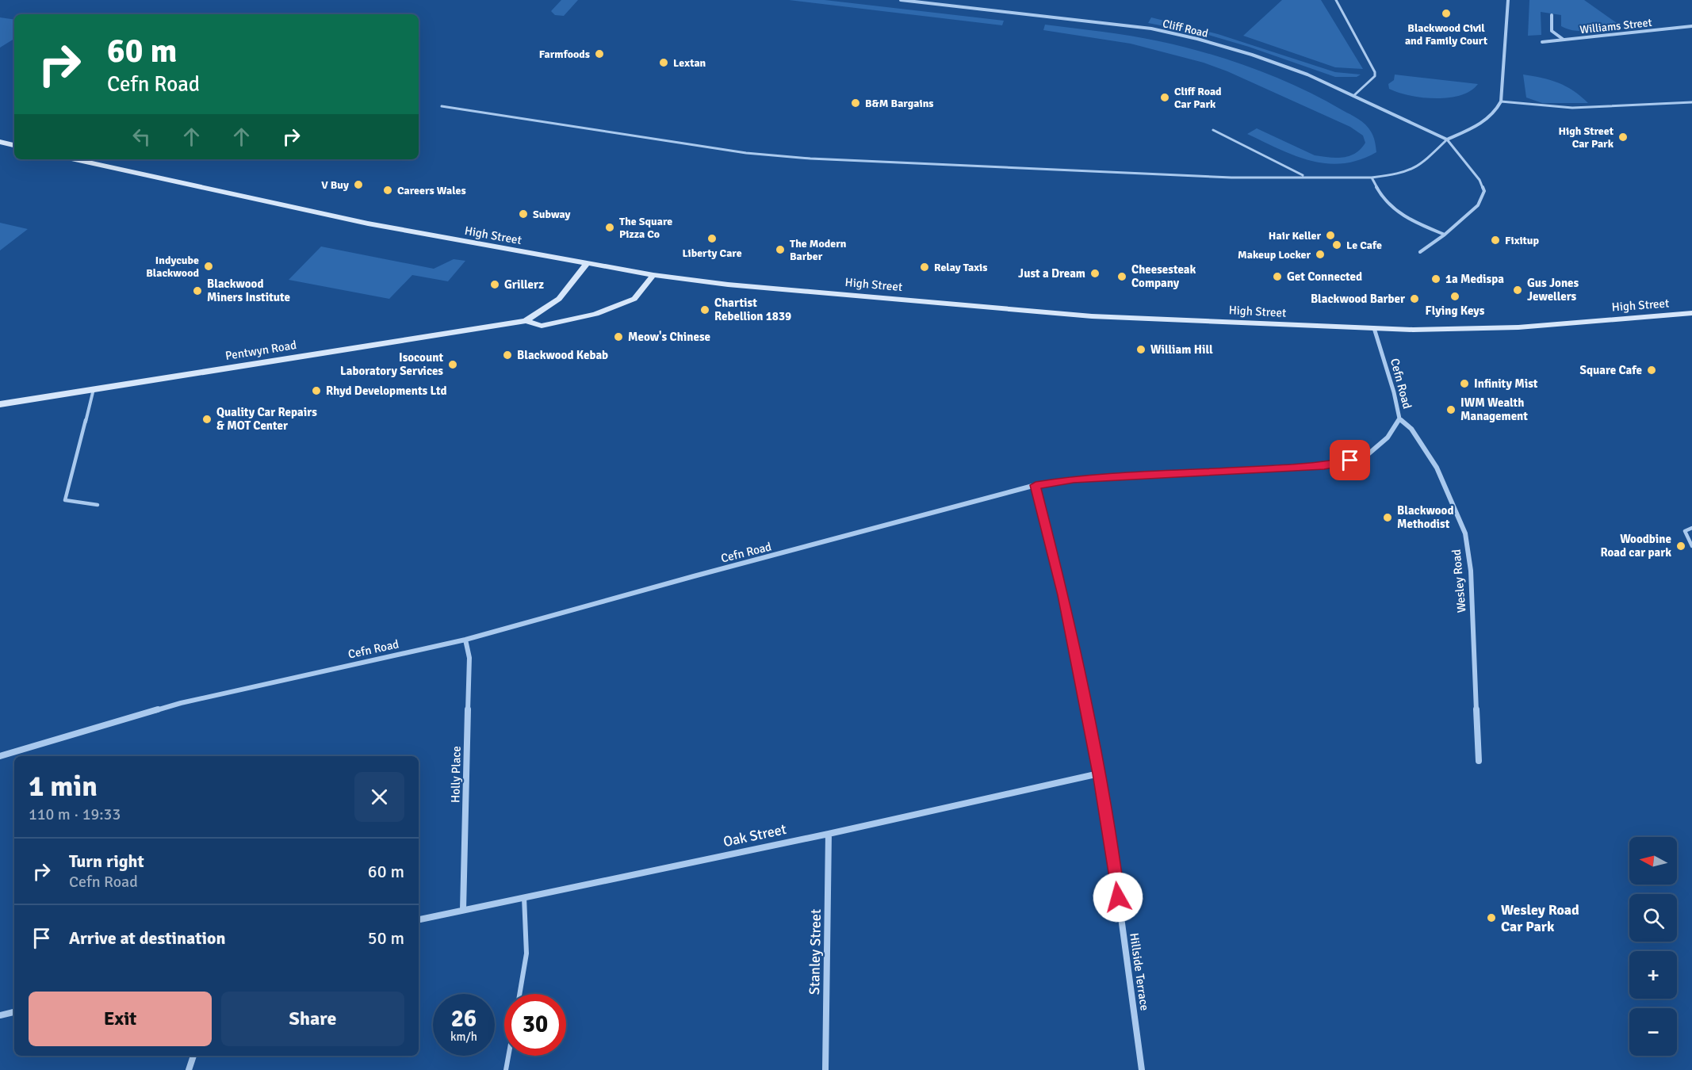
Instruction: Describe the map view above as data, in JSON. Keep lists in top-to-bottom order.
{
  "streets": {
    "main road": ["High Street", "Pentwyn Road"],
    "street": [
      "Williams Street",
      "Cliff Road",
      "Cefn Road",
      "Wesley Road",
      "Holly Place",
      "Oak Street",
      "Stanley Street",
      "Hillside Terrace"
    ]
  },
  "crossings": [
    ["High Street", "Pentwyn Road"],
    ["High Street", "Cefn Road"],
    ["Cefn Road", "Wesley Road"],
    ["Cefn Road", "Holly Place"],
    ["Cefn Road", "Hillside Terrace"],
    ["Holly Place", "Oak Street"],
    ["Oak Street", "Stanley Street"],
    ["Oak Street", "Hillside Terrace"]
  ],
  "places": [
    "Blackwood Civil and Family Court",
    "Farmfoods",
    "Lextan",
    "Cliff Road Car Park",
    "B&M Bargains",
    "High Street Car Park",
    "V Buy",
    "Careers Wales",
    "Subway",
    "The Square Pizza Co",
    "Hair Keller",
    "Liberty Care",
    "Fixitup",
    "Le Cafe",
    "The Modern Barber",
    "Makeup Locker",
    "Indycube Blackwood",
    "Relay Taxis",
    "Just a Dream",
    "Cheesesteak Company",
    "Get Connected",
    "1a Medispa",
    "Grillerz",
    "Gus Jones Jewellers",
    "Blackwood Miners Institute",
    "Flying Keys",
    "Blackwood Barber",
    "Chartist Rebellion 1839",
    "Meow's Chinese",
    "William Hill",
    "Blackwood Kebab",
    "Isocount Laboratory Services",
    "Square Cafe",
    "Infinity Mist",
    "Rhyd Developments Ltd",
    "IWM Wealth Management",
    "Quality Car Repairs & MOT Center",
    "Blackwood Methodist",
    "Woodbine Road car park",
    "Wesley Road Car Park"
  ],
  "north": "left",
  "page": {
    "turn": ["60 m", "Cefn Road"],
    "heading": ["1 min", "110 m · 19:33"],
    "map_buttons": ["+", "−"],
    "list": [
      {
        "name": "Turn right",
        "note": "Cefn Road",
        "value": "60 m"
      },
      {
        "name": "Arrive at destination",
        "value": "50 m"
      }
    ],
    "buttons": ["Exit", "Share"],
    "speed": "26 km/h",
    "limit": "30"
  }
}
